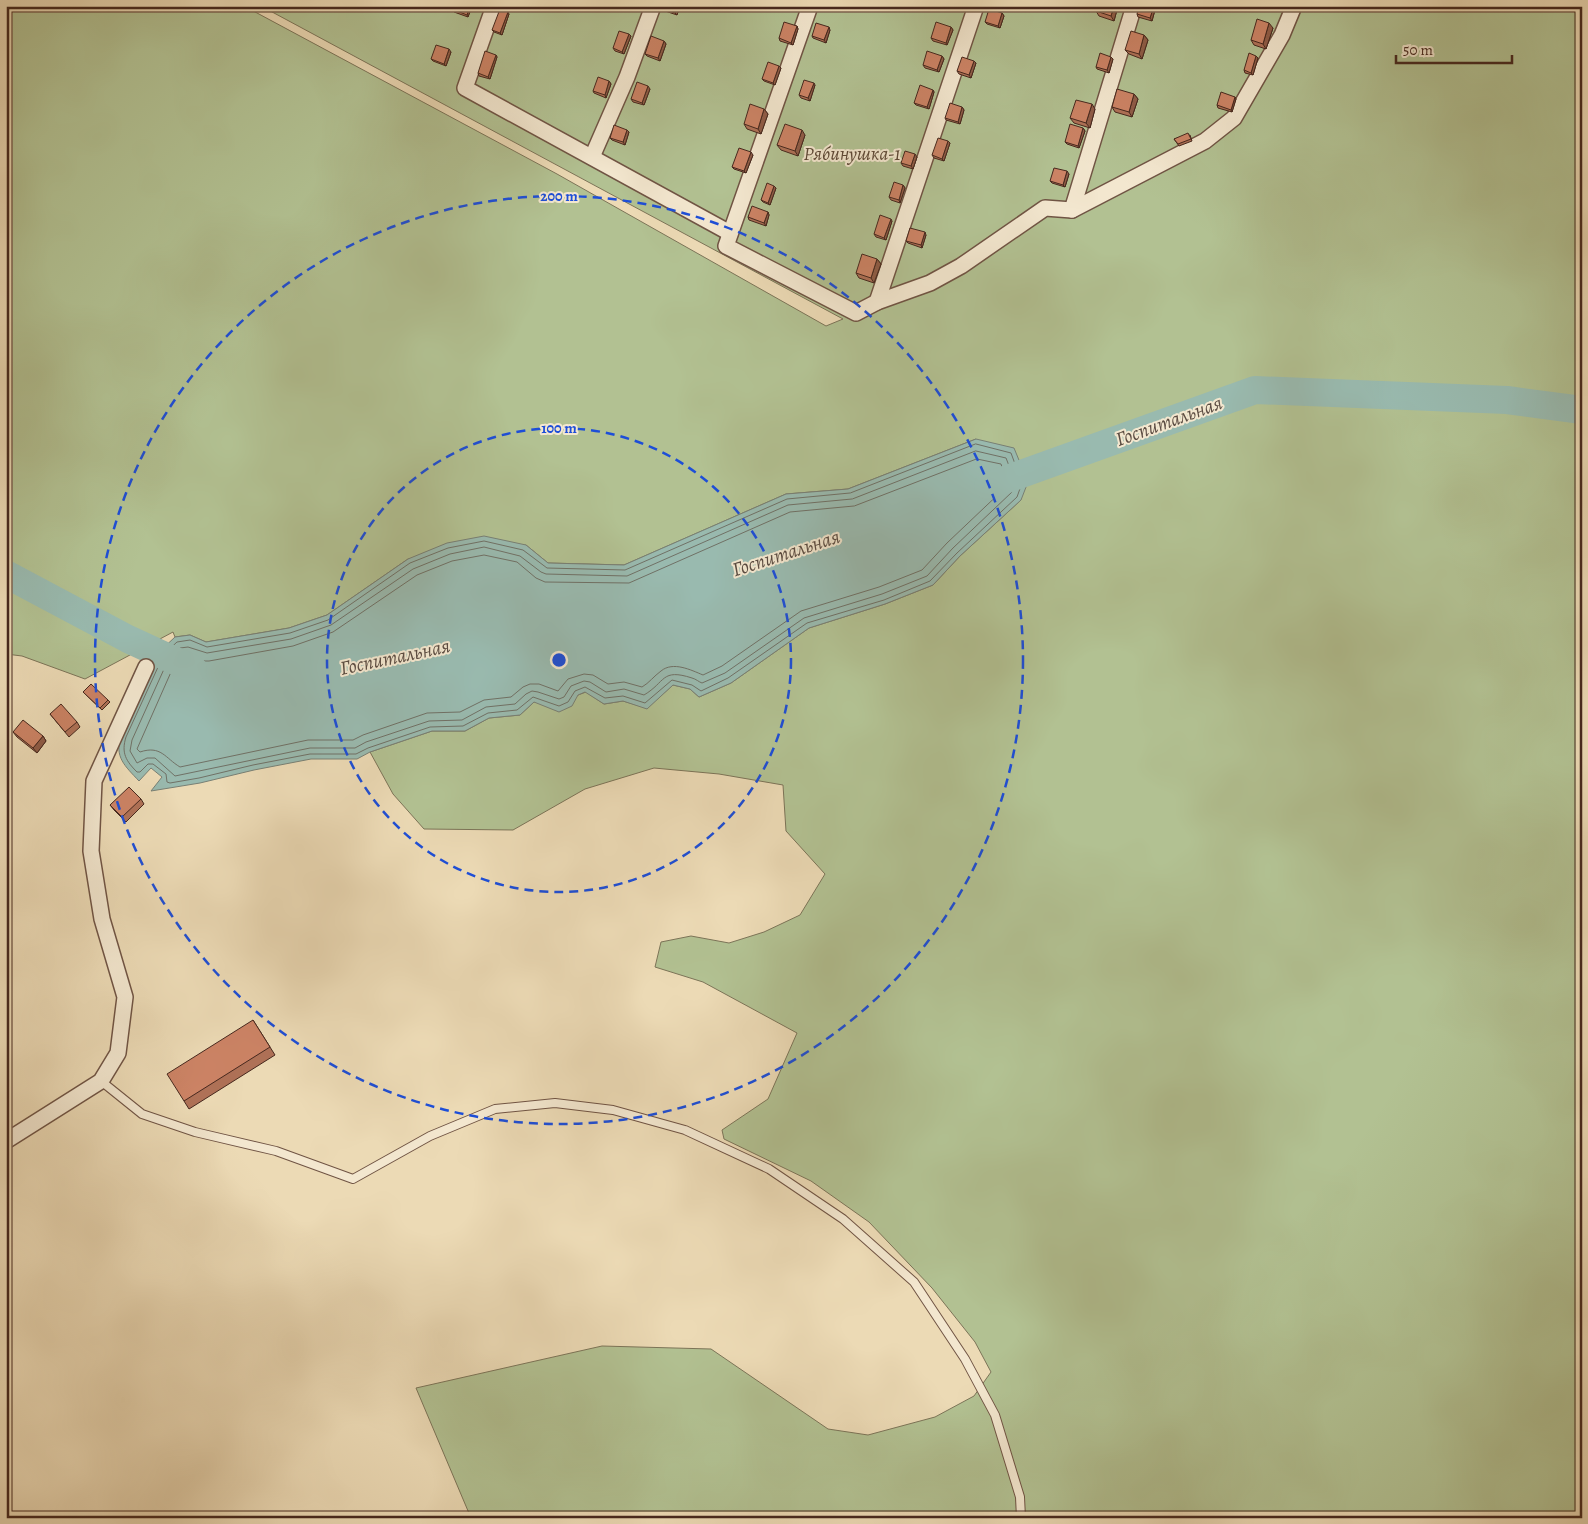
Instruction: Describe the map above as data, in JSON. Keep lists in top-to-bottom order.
{
  "water": ["Госпитальная"],
  "parks": ["Рябинушка-1"],
  "scale_bar": "50 m",
  "rings": ["200 m", "100 m"]
}
